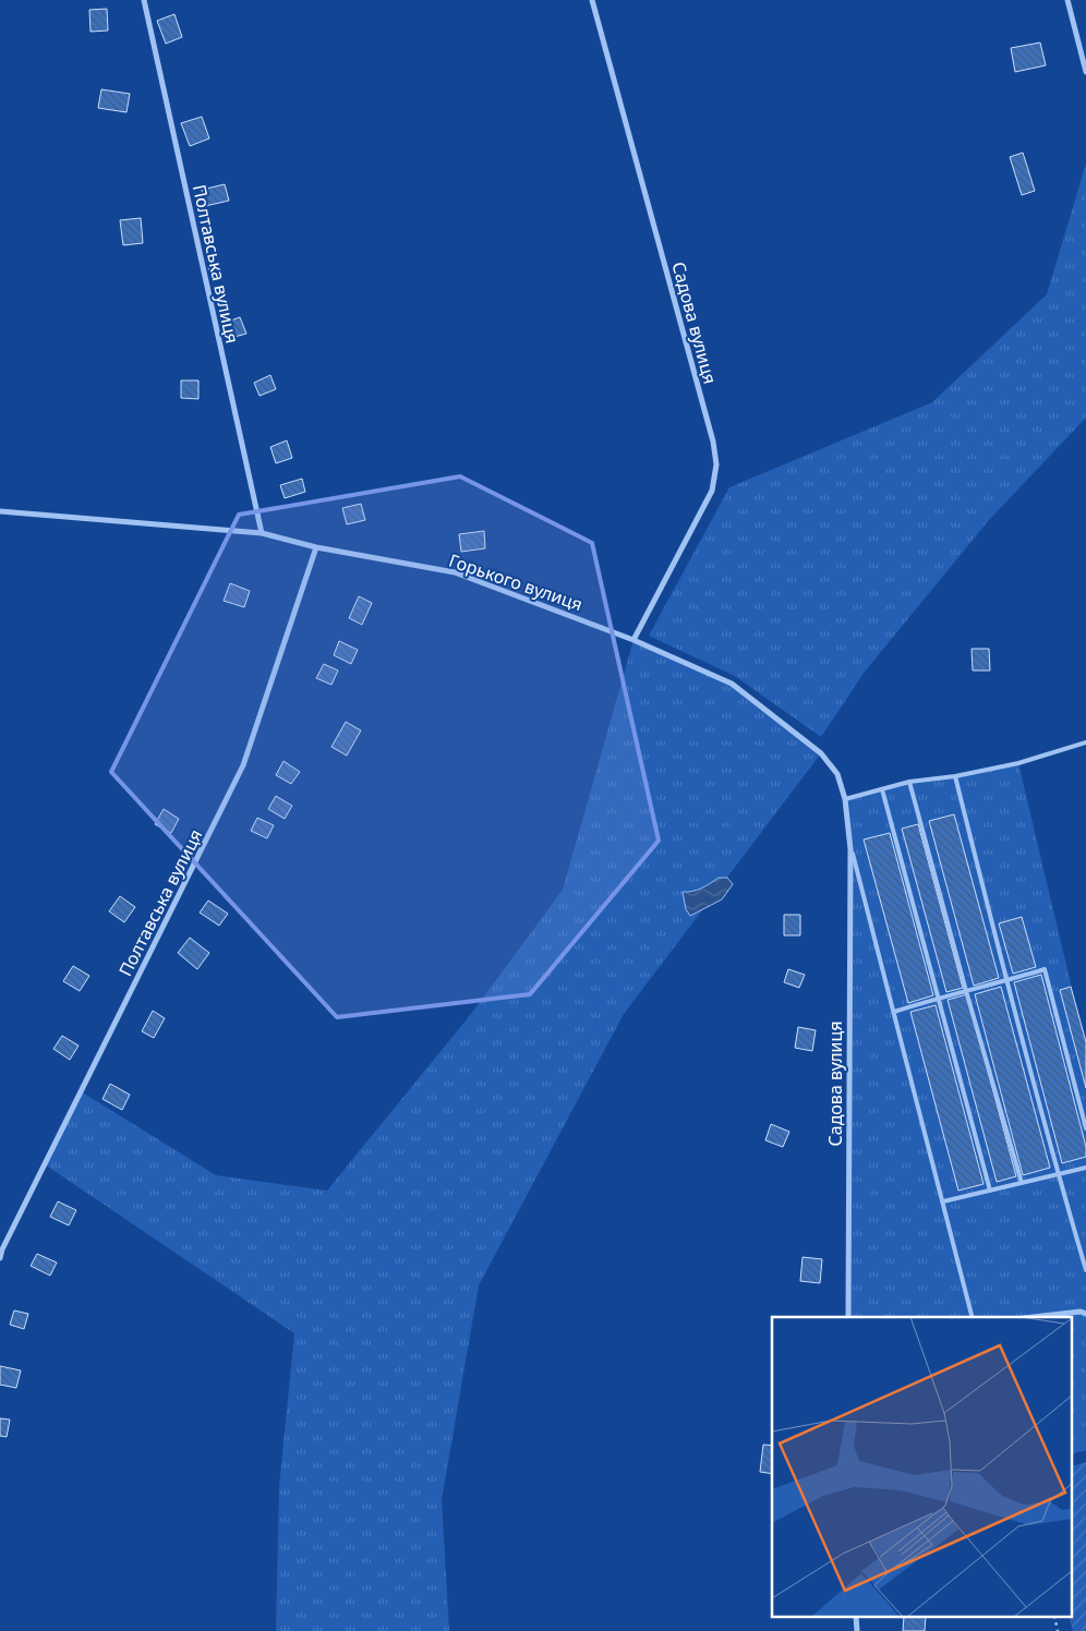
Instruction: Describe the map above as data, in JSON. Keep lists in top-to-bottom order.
{
  "streets": {
    "street": ["Полтавська вулиця", "Садова вулиця", "Горького вулиця"]
  },
  "crossings": [
    ["Полтавська вулиця", "Горького вулиця"],
    ["Садова вулиця", "Горького вулиця"]
  ]
}
